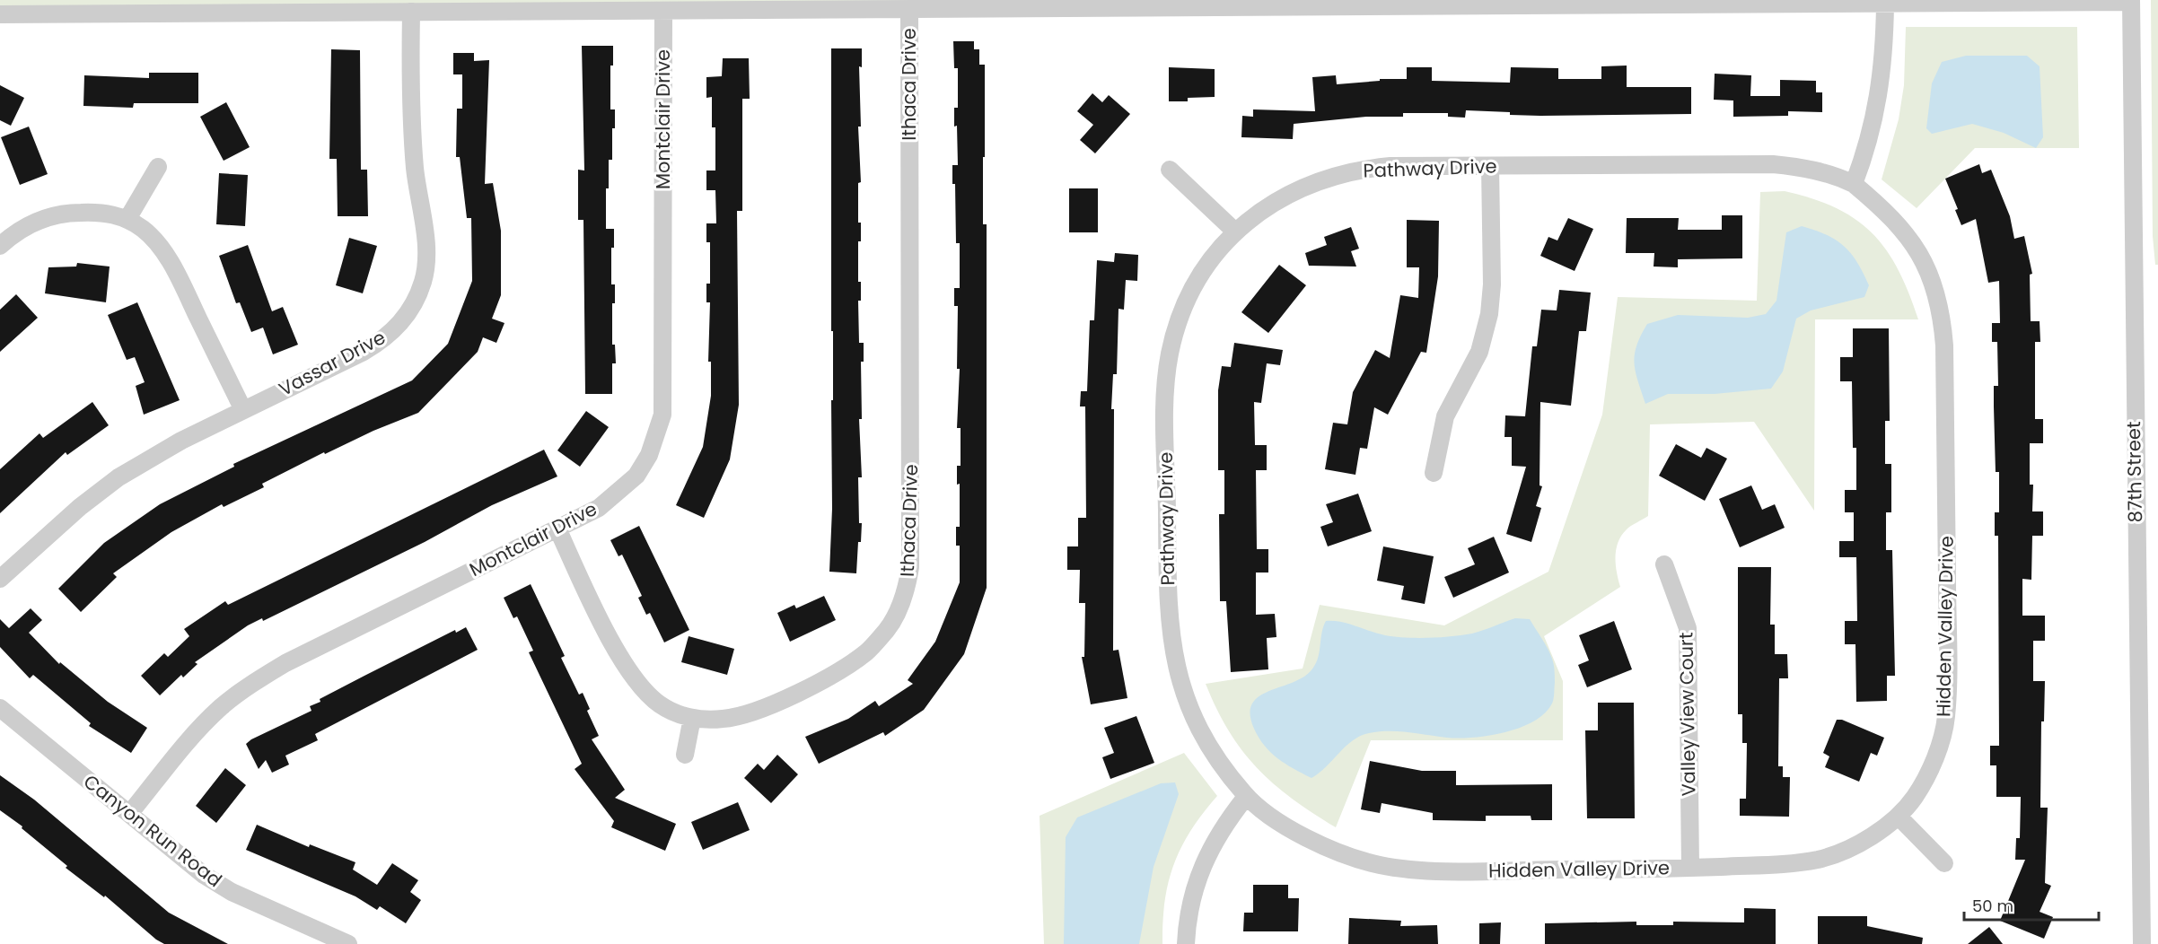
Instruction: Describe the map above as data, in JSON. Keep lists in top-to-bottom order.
{
  "streets": {
    "street": [
      "Ithaca Drive",
      "Montclair Drive",
      "Pathway Drive",
      "Vassar Drive",
      "87th Street",
      "Hidden Valley Drive",
      "Valley View Court",
      "Canyon Run Road"
    ]
  },
  "crossings": [
    ["Ithaca Drive", "Montclair Drive"],
    ["Montclair Drive", "Canyon Run Road"],
    ["Pathway Drive", "Hidden Valley Drive"],
    ["Hidden Valley Drive", "Valley View Court"]
  ],
  "scale_bar": "50 m"
}
